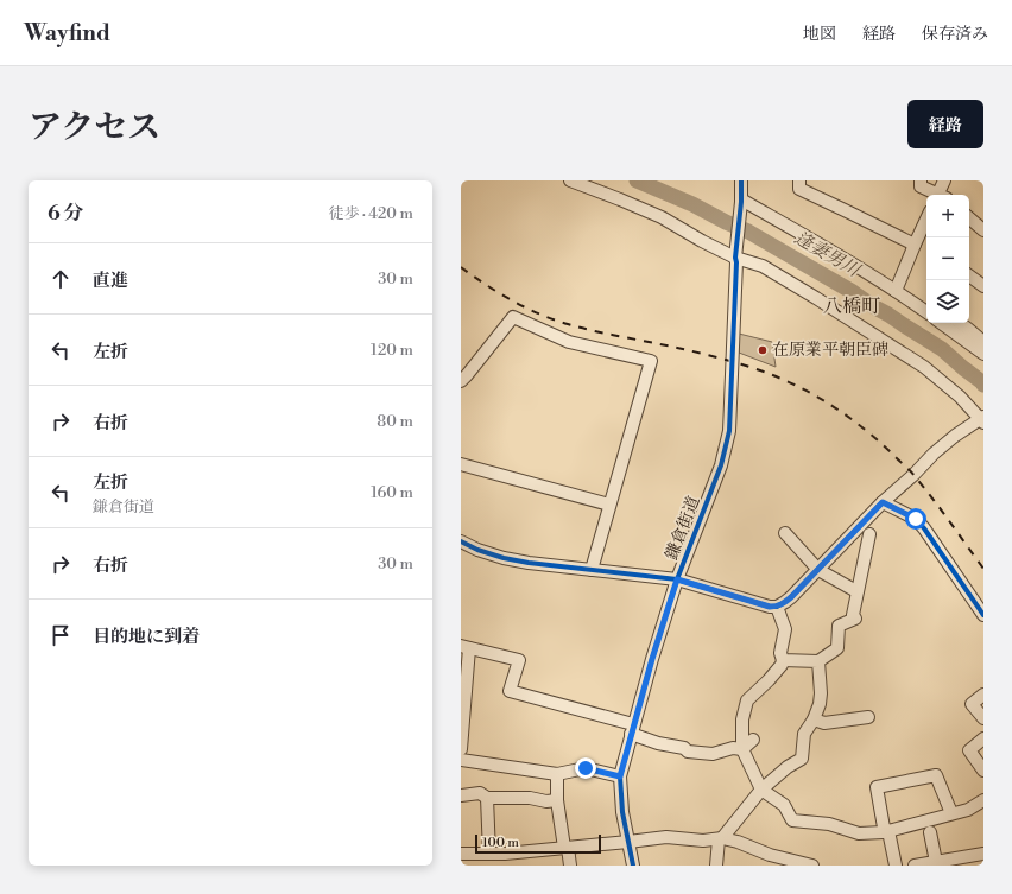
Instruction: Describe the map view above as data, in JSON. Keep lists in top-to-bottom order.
{
  "streets": {
    "street": ["鎌倉街道"]
  },
  "districts": ["八橋町"],
  "water": ["逢妻男川"],
  "places": ["在原業平朝臣碑"],
  "scale_bar": "100 m",
  "page": {
    "header": "Wayfind",
    "nav": ["地図", "経路", "保存済み"],
    "title": "アクセス",
    "buttons": "経路",
    "heading": ["6 分", "徒歩 · 420 m"],
    "map_buttons": ["+", "−"],
    "list": [
      ["直進", "30 m"],
      ["左折", "120 m"],
      ["右折", "80 m"],
      ["左折", "鎌倉街道", "160 m"],
      ["右折", "30 m"],
      "目的地に到着"
    ],
    "scale": "100 m"
  }
}
